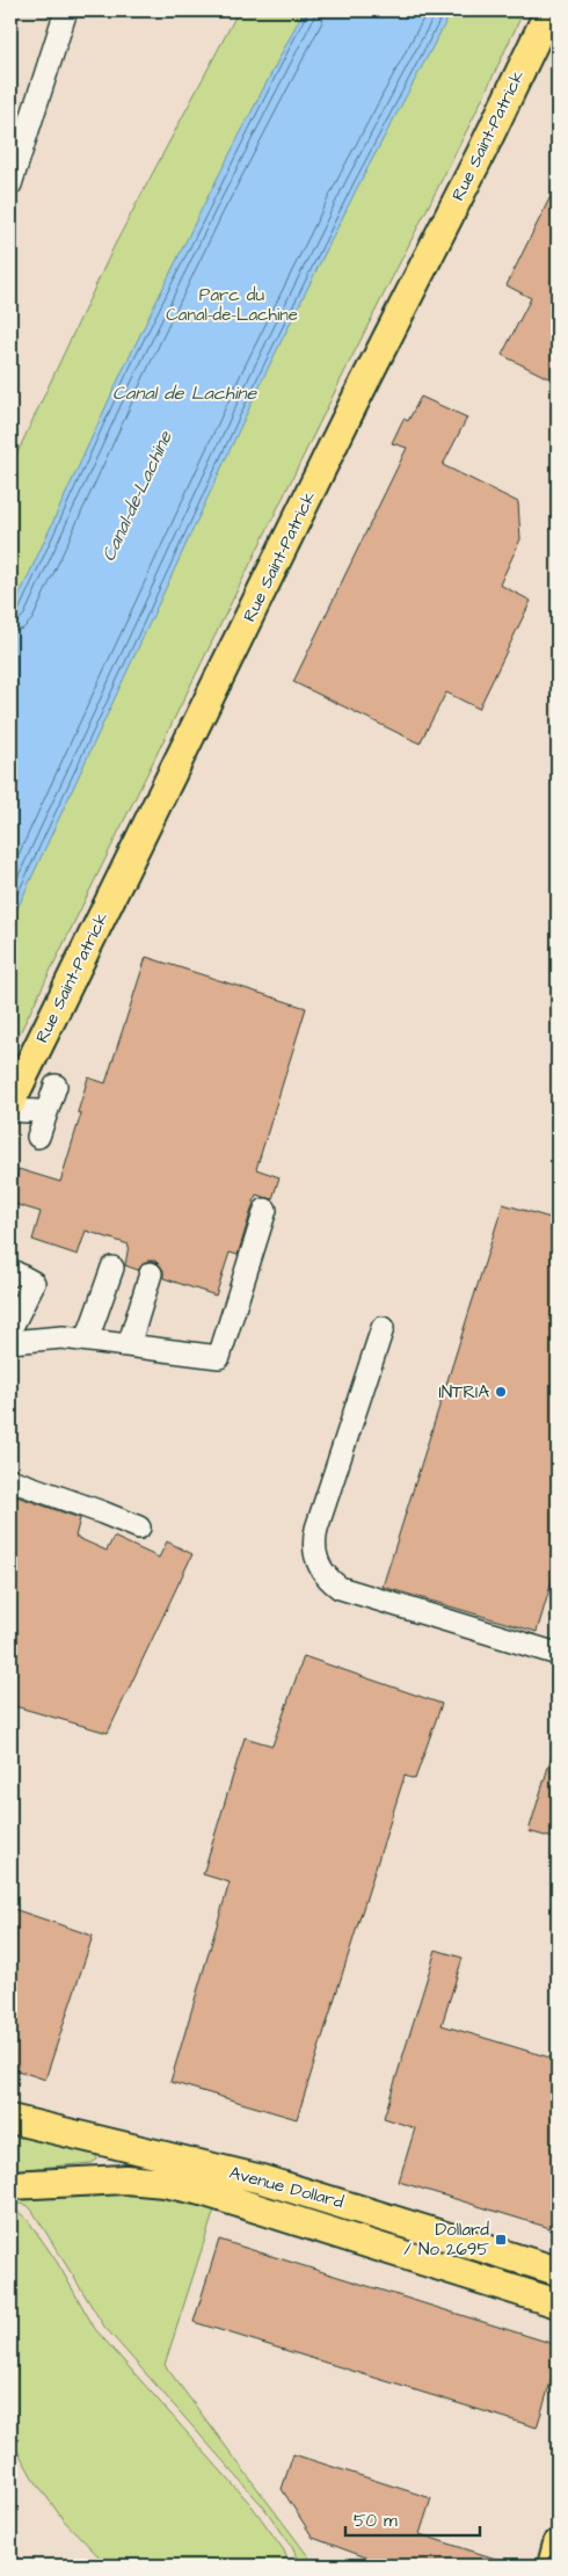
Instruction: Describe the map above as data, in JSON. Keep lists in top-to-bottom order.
{
  "streets": {
    "main road": ["Rue Saint-Patrick", "Avenue Dollard"]
  },
  "water": ["Canal de Lachine", "Canal-de-Lachine"],
  "parks": ["Parc du Canal-de-Lachine"],
  "places": {
    "other": ["INTRIA"],
    "transit": ["Dollard / No 2695"]
  },
  "scale_bar": "50 m"
}
